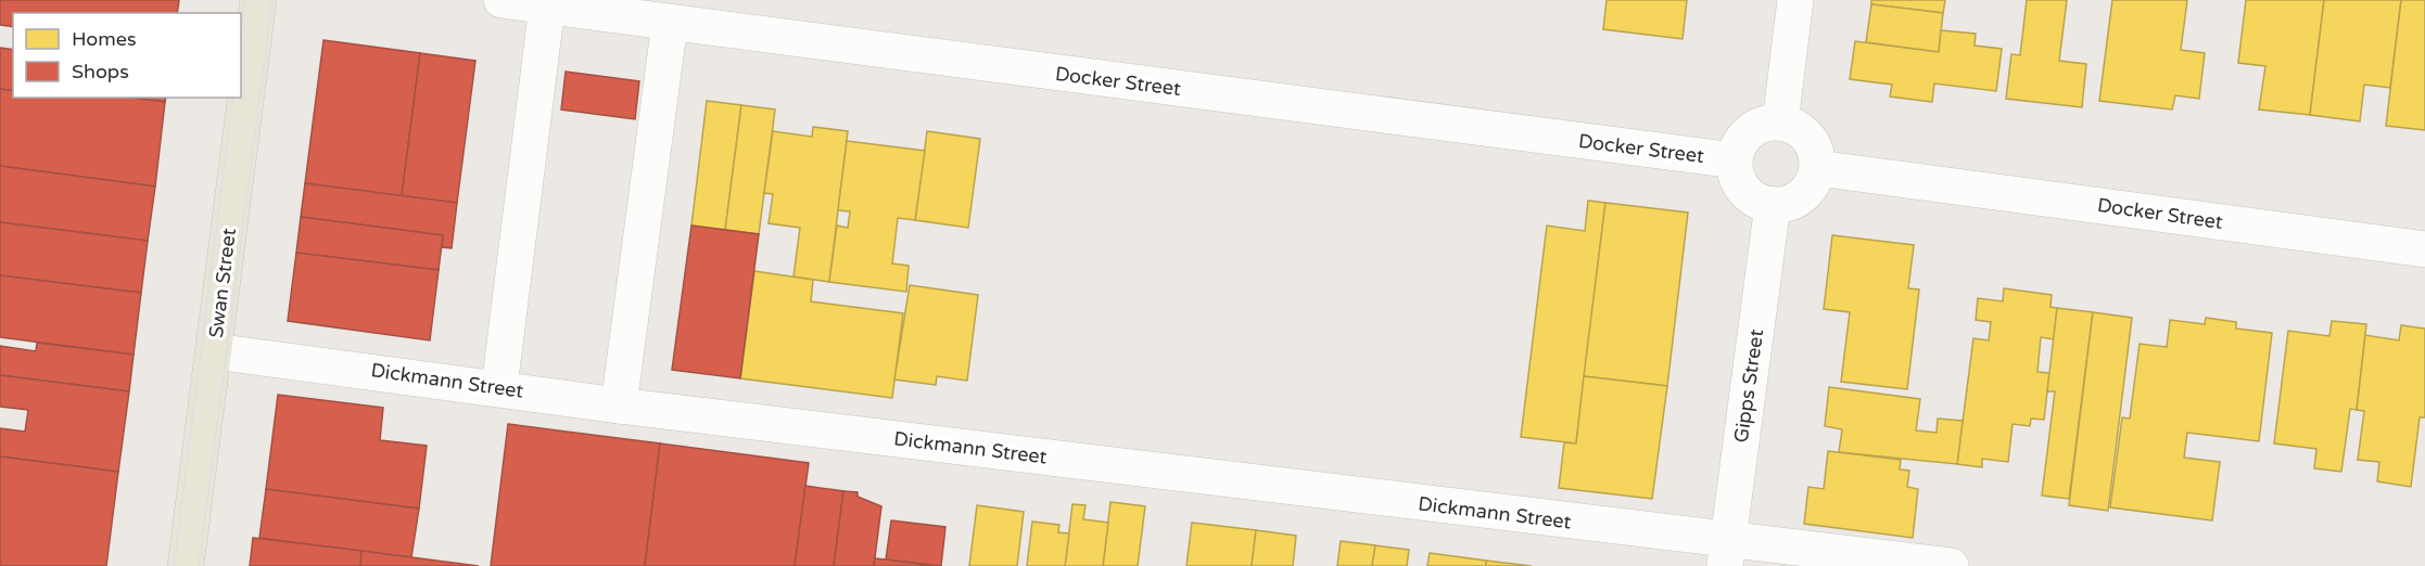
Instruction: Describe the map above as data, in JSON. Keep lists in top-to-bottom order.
{
  "streets": {
    "main road": ["Swan Street"],
    "street": ["Docker Street", "Dickmann Street", "Gipps Street"]
  },
  "crossings": [
    ["Docker Street", "Gipps Street"],
    ["Swan Street", "Dickmann Street"],
    ["Dickmann Street", "Gipps Street"]
  ],
  "legend": ["Homes", "Shops"]
}
